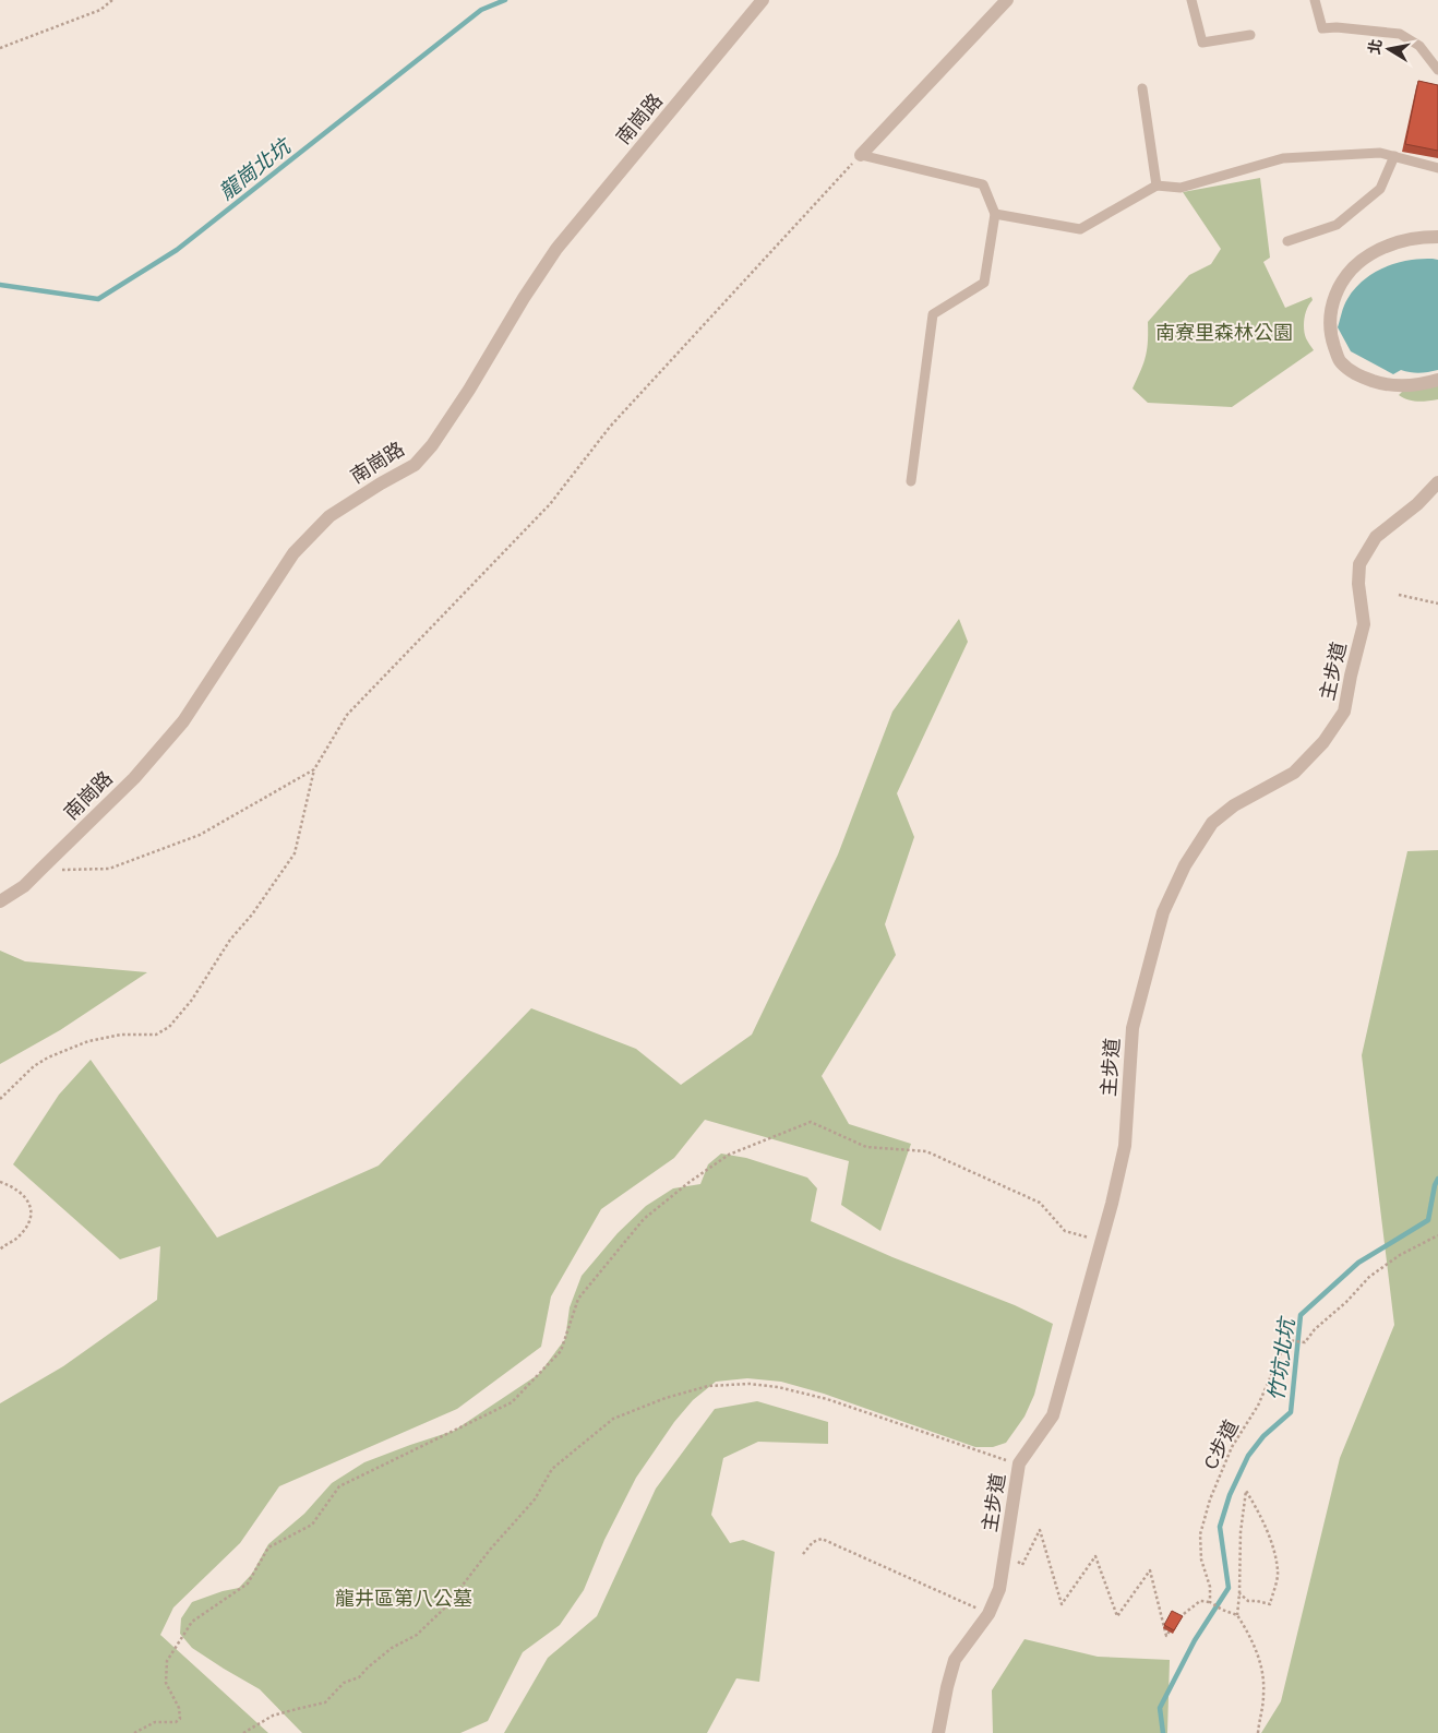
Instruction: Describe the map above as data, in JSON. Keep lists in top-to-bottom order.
{
  "streets": {
    "street": ["南崗路", "主步道"],
    "path": ["C步道"]
  },
  "water": ["龍崗北坑", "竹坑北坑"],
  "parks": ["南寮里森林公園", "龍井區第八公墓"],
  "north": "left"
}
